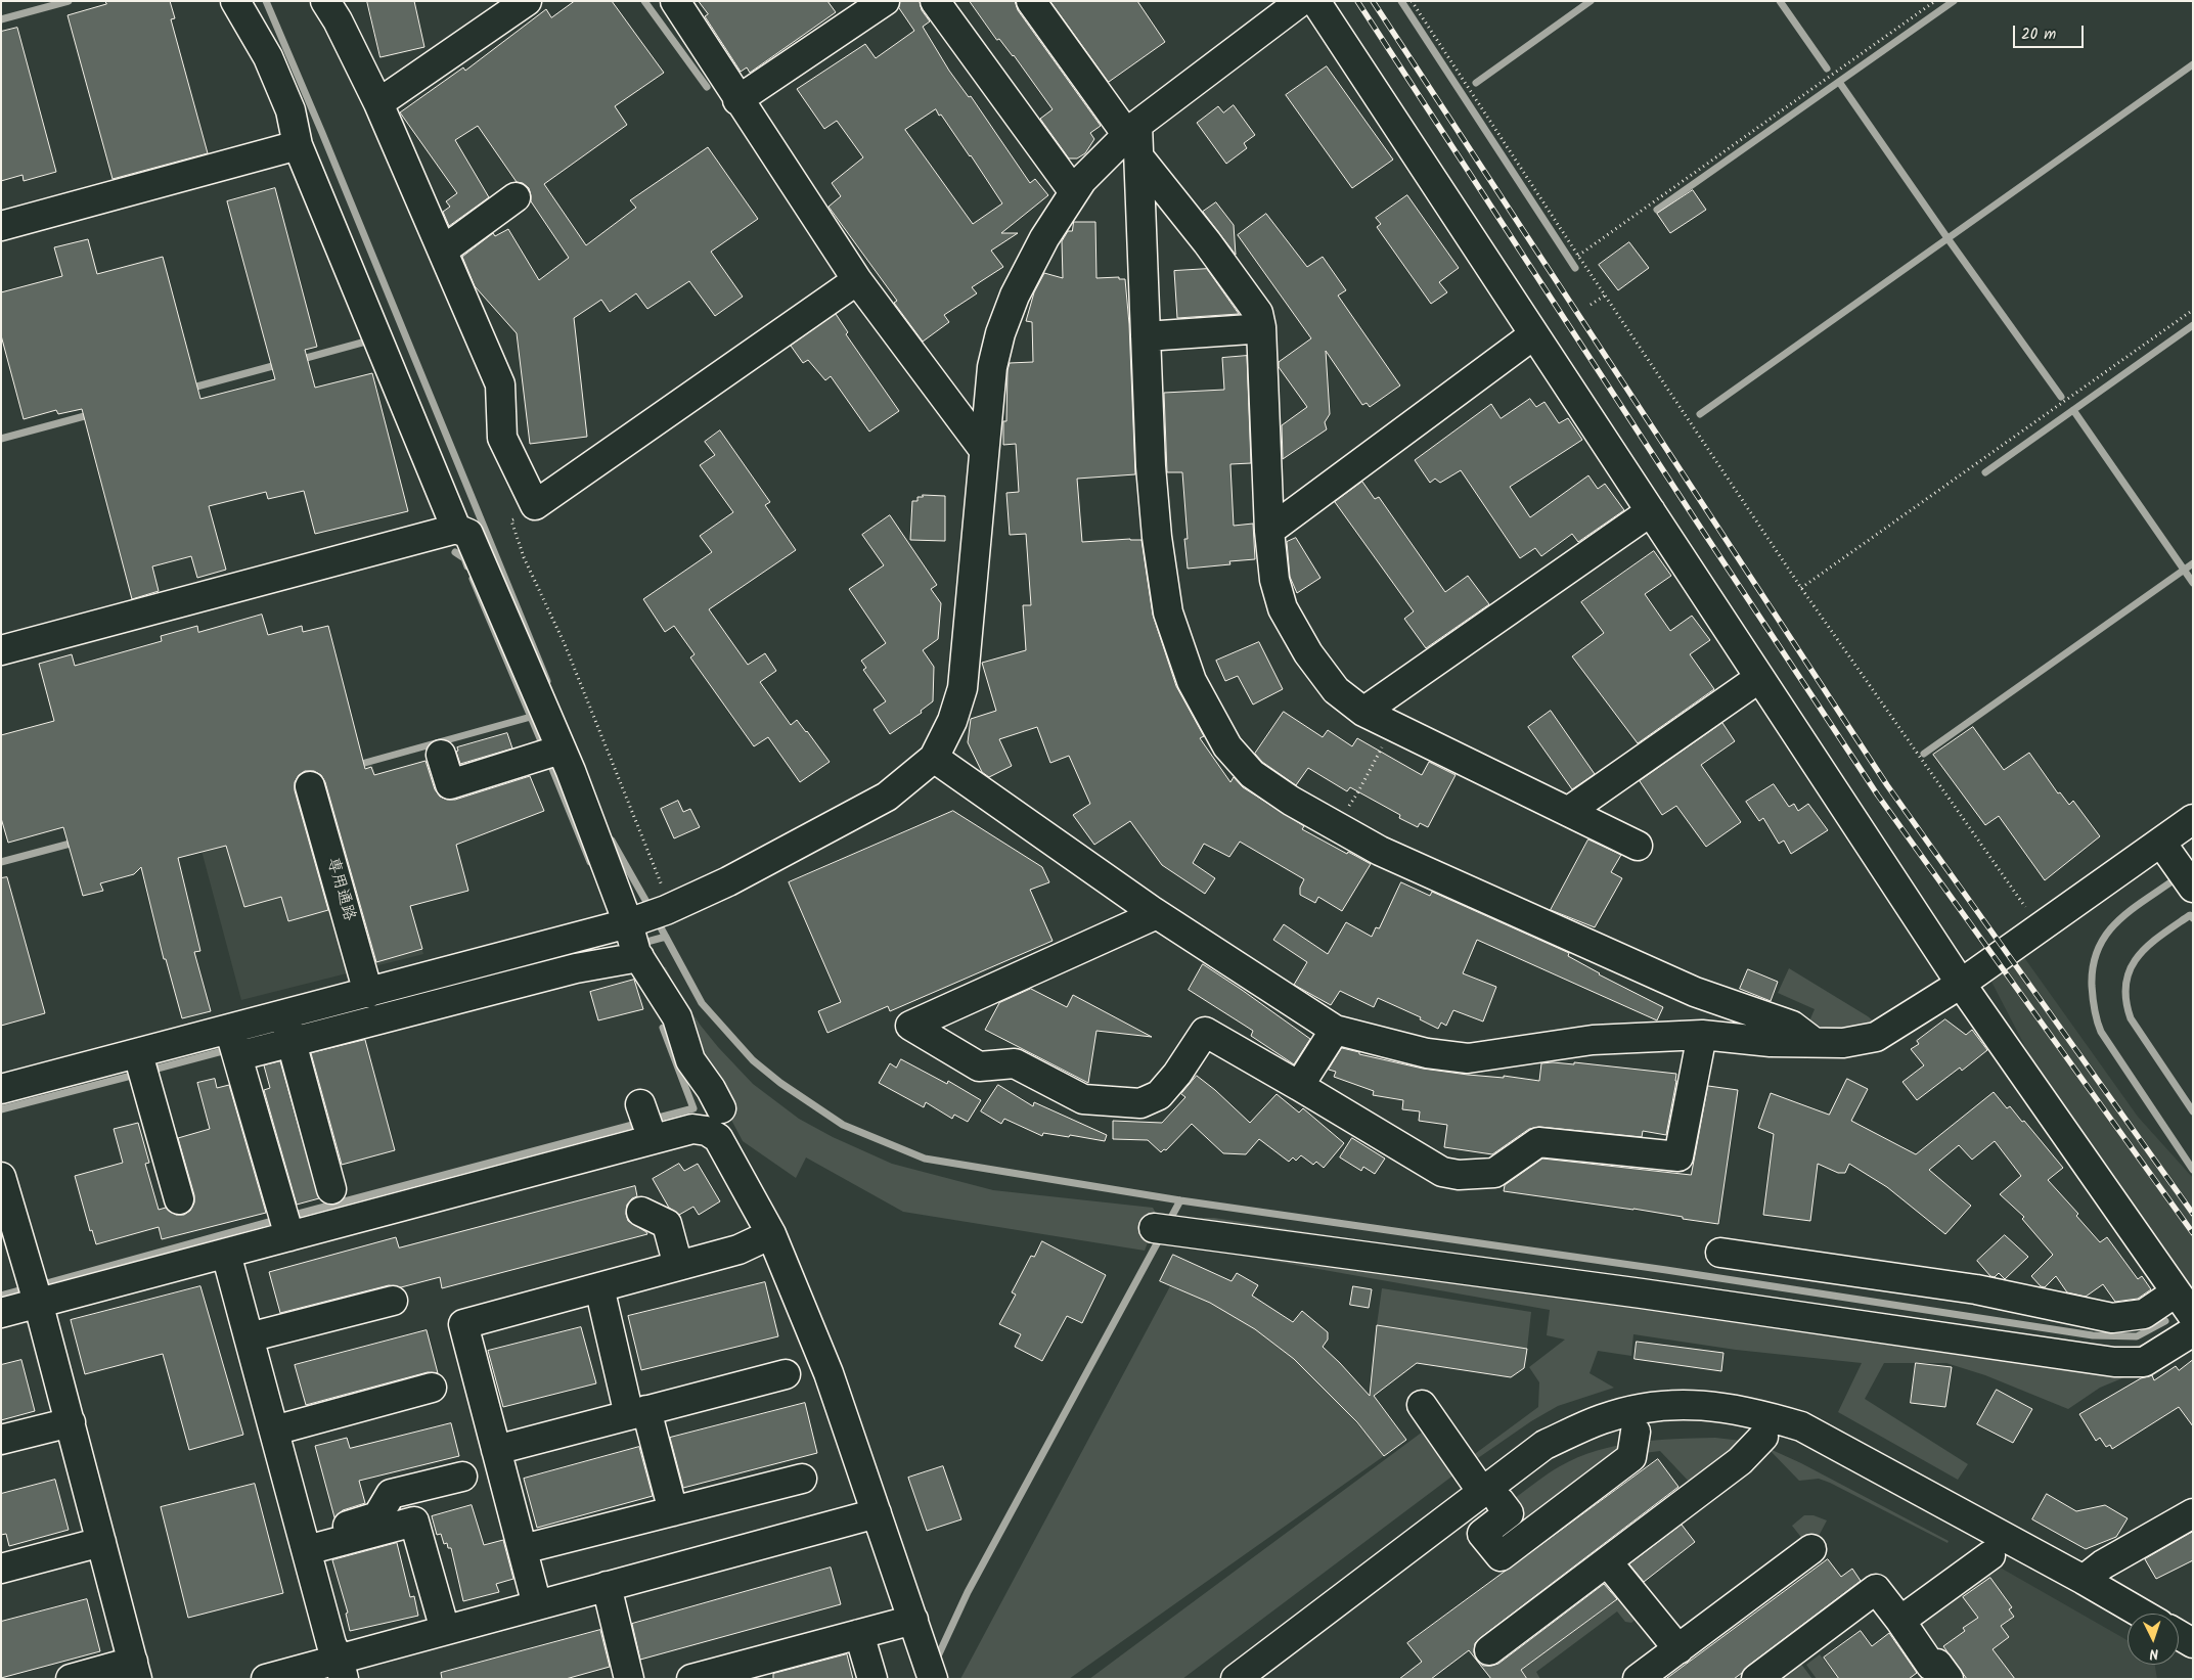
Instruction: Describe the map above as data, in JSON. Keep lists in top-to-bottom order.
{
  "streets": {
    "street": ["専用通路"]
  },
  "scale_bar": "20 m",
  "north": "bottom"
}
